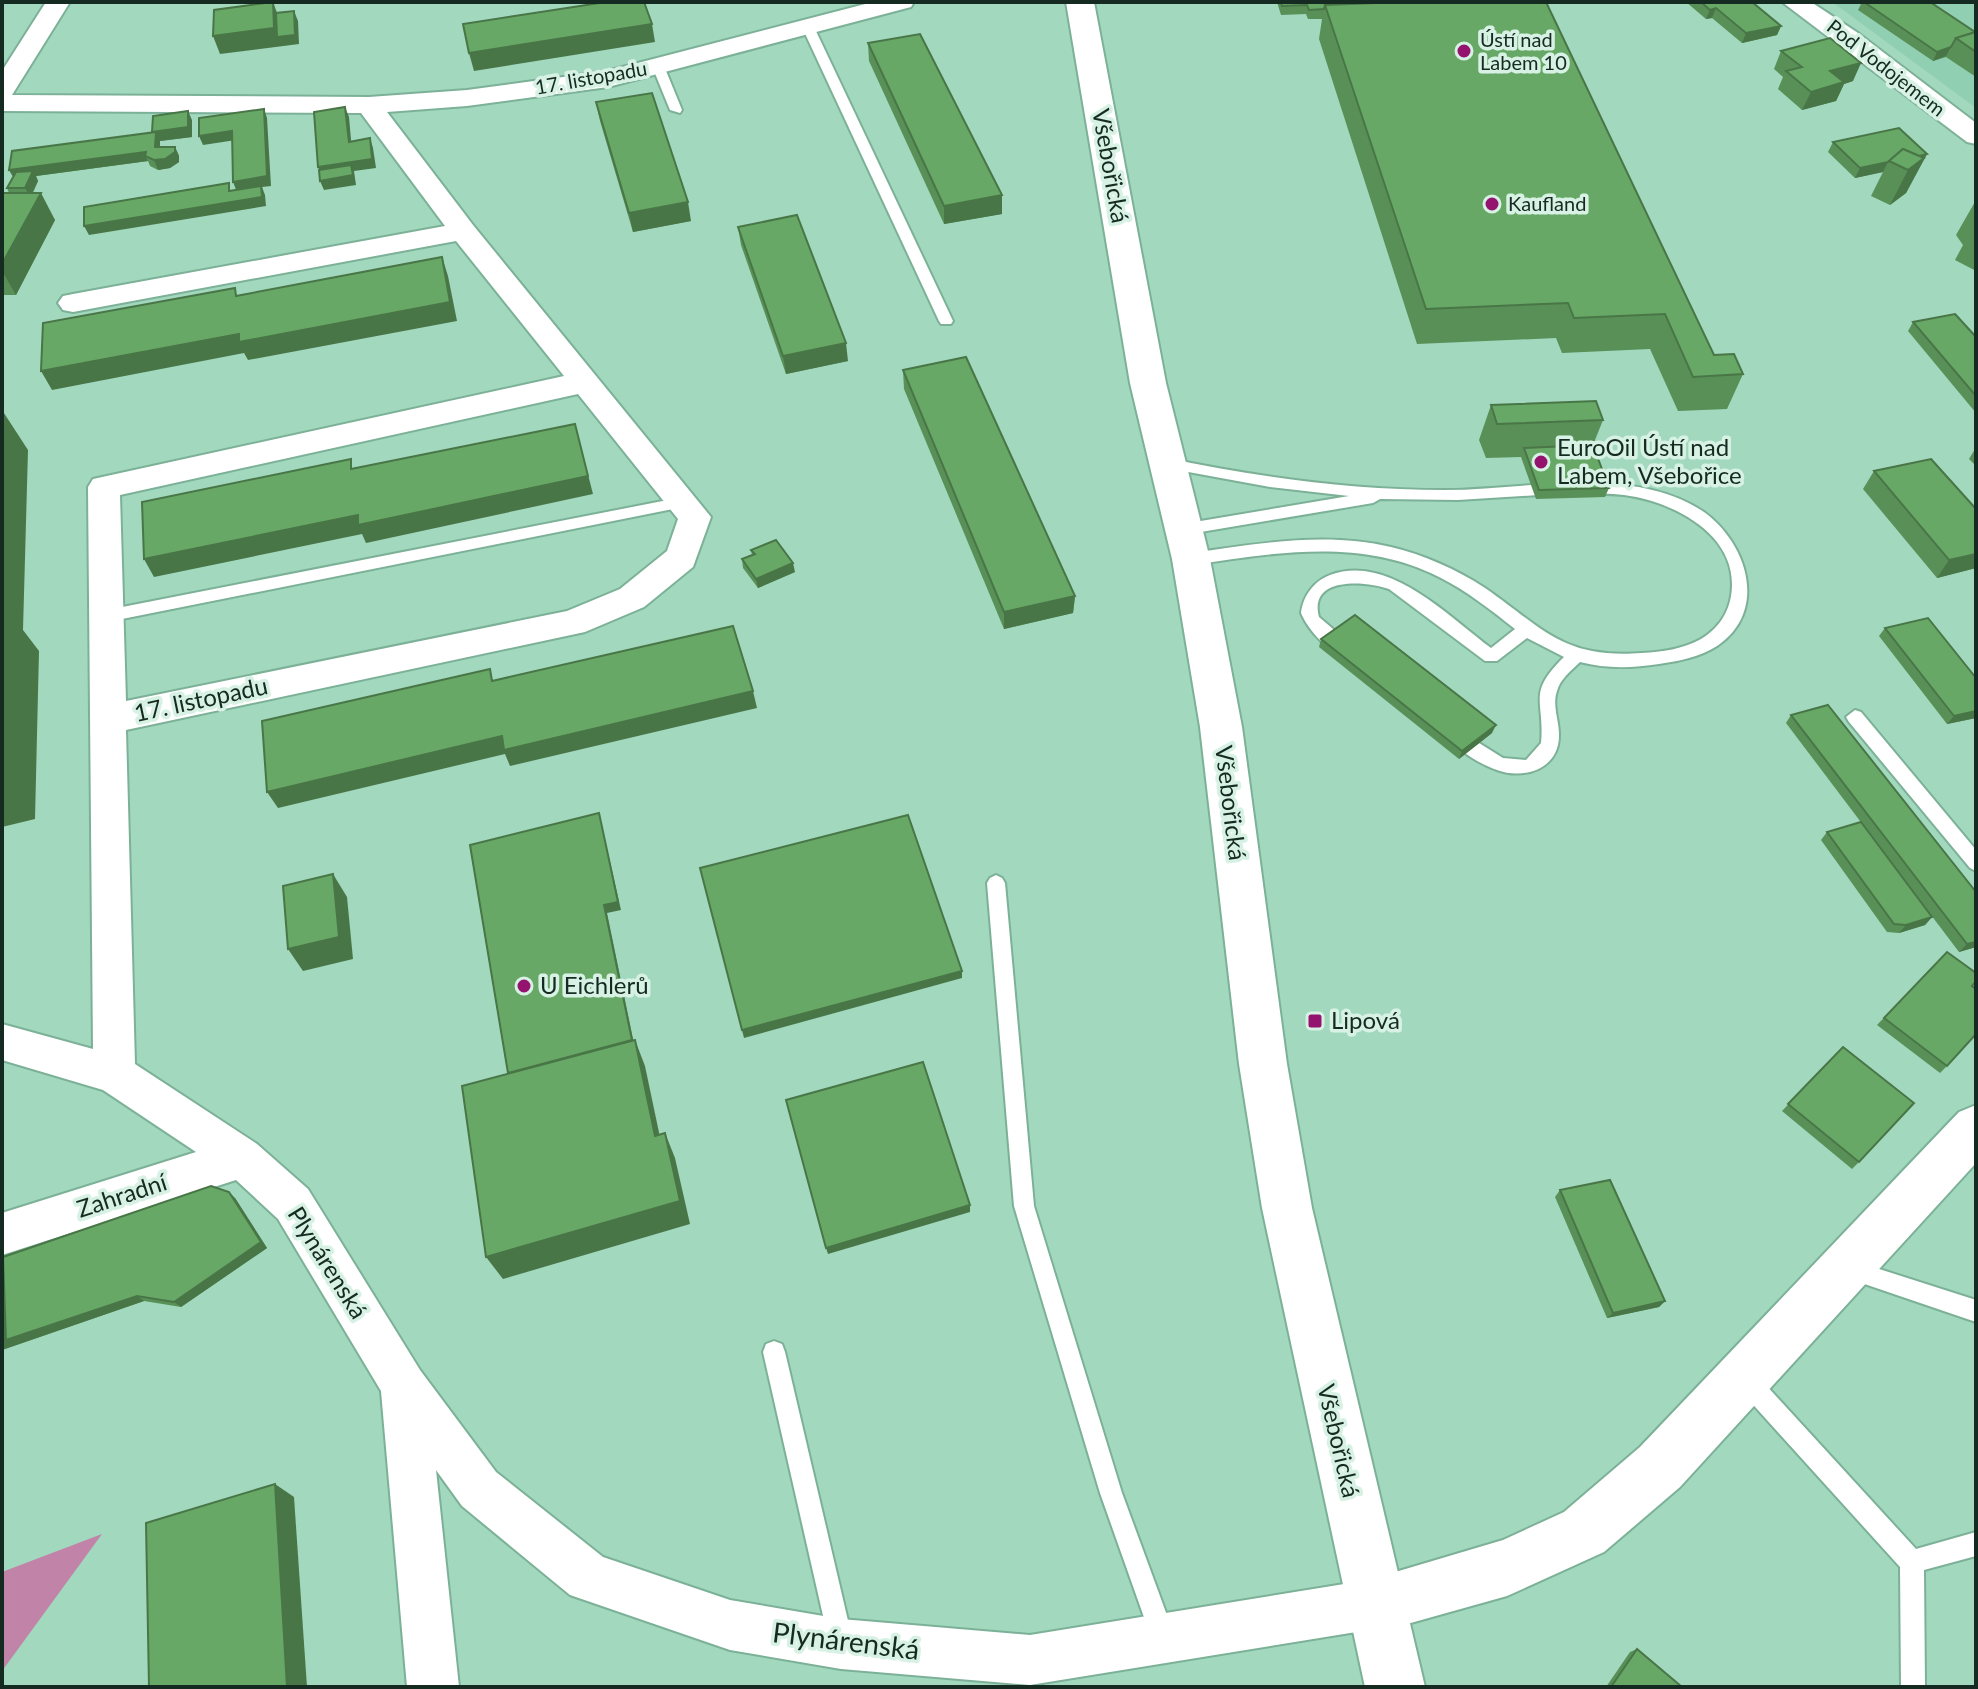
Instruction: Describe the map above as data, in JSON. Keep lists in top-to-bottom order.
{
  "streets": {
    "main road": ["Všebořická"],
    "street": [
      "Pod Vodojemem",
      "17. listopadu",
      "Zahradní",
      "Plynárenská"
    ]
  },
  "crossings": [
    ["Všebořická", "Plynárenská"],
    ["Zahradní", "Plynárenská"]
  ],
  "places": {
    "other": [
      "Ústí nad Labem 10",
      "Kaufland",
      "EuroOil Ústí nad Labem, Všebořice",
      "U Eichlerů"
    ],
    "transit": ["Lipová"]
  }
}
